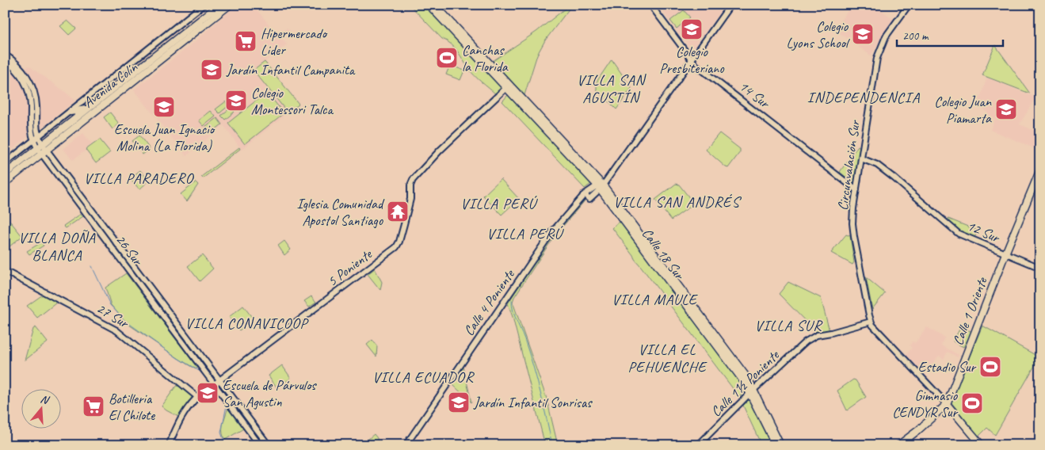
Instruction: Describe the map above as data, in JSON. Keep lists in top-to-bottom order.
{
  "streets": {
    "main road": ["Avenida Colín", "Calle 18 Sur", "Calle 1 Oriente"],
    "street": [
      "14 Sur",
      "Circunvalación Sur",
      "12 Sur",
      "26 Sur",
      "5 Poniente",
      "Calle 4 Poniente",
      "27 Sur",
      "Calle 1½ Poniente"
    ]
  },
  "crossings": [
    ["Avenida Colín", "26 Sur"],
    ["14 Sur", "Circunvalación Sur"],
    ["14 Sur", "Calle 4 Poniente"],
    ["Circunvalación Sur", "12 Sur"],
    ["Circunvalación Sur", "Calle 1½ Poniente"],
    ["12 Sur", "Calle 1 Oriente"],
    ["26 Sur", "5 Poniente"],
    ["Calle 18 Sur", "5 Poniente"],
    ["Calle 18 Sur", "Calle 4 Poniente"],
    ["Calle 18 Sur", "Calle 1½ Poniente"],
    ["5 Poniente", "27 Sur"]
  ],
  "districts": [
    "VILLA SAN AGUSTÍN",
    "INDEPENDENCIA",
    "VILLA PARADERO",
    "VILLA SAN ANDRÉS",
    "VILLA PERÚ",
    "VILLA PERÚ",
    "VILLA DOÑA BLANCA",
    "VILLA MAULE",
    "VILLA CONAVICOOP",
    "VILLA SUR",
    "VILLA EL PEHUENCHE",
    "VILLA ECUADOR"
  ],
  "places": {
    "school or university": [
      "Colegio Presbiteriano",
      "Colegio Lyons School",
      "Jardín Infantil Campanita",
      "Colegio Montessori Talca",
      "Escuela Juan Ignacio Molina (La Florida)",
      "Colegio Juan Piamarta",
      "Escuela de Párvulos San Agustin",
      "Jardín Infantil Sonrisas"
    ],
    "supermarket": ["Hipermercado Lider", "Botilleria El Chilote"],
    "sports": ["Canchas la Florida", "Estadio Sur", "Gimnasio CENDYR Sur"],
    "temple": ["Iglesia Comunidad Apostol Santiago"]
  },
  "scale_bar": "200 m",
  "north": "top"
}
